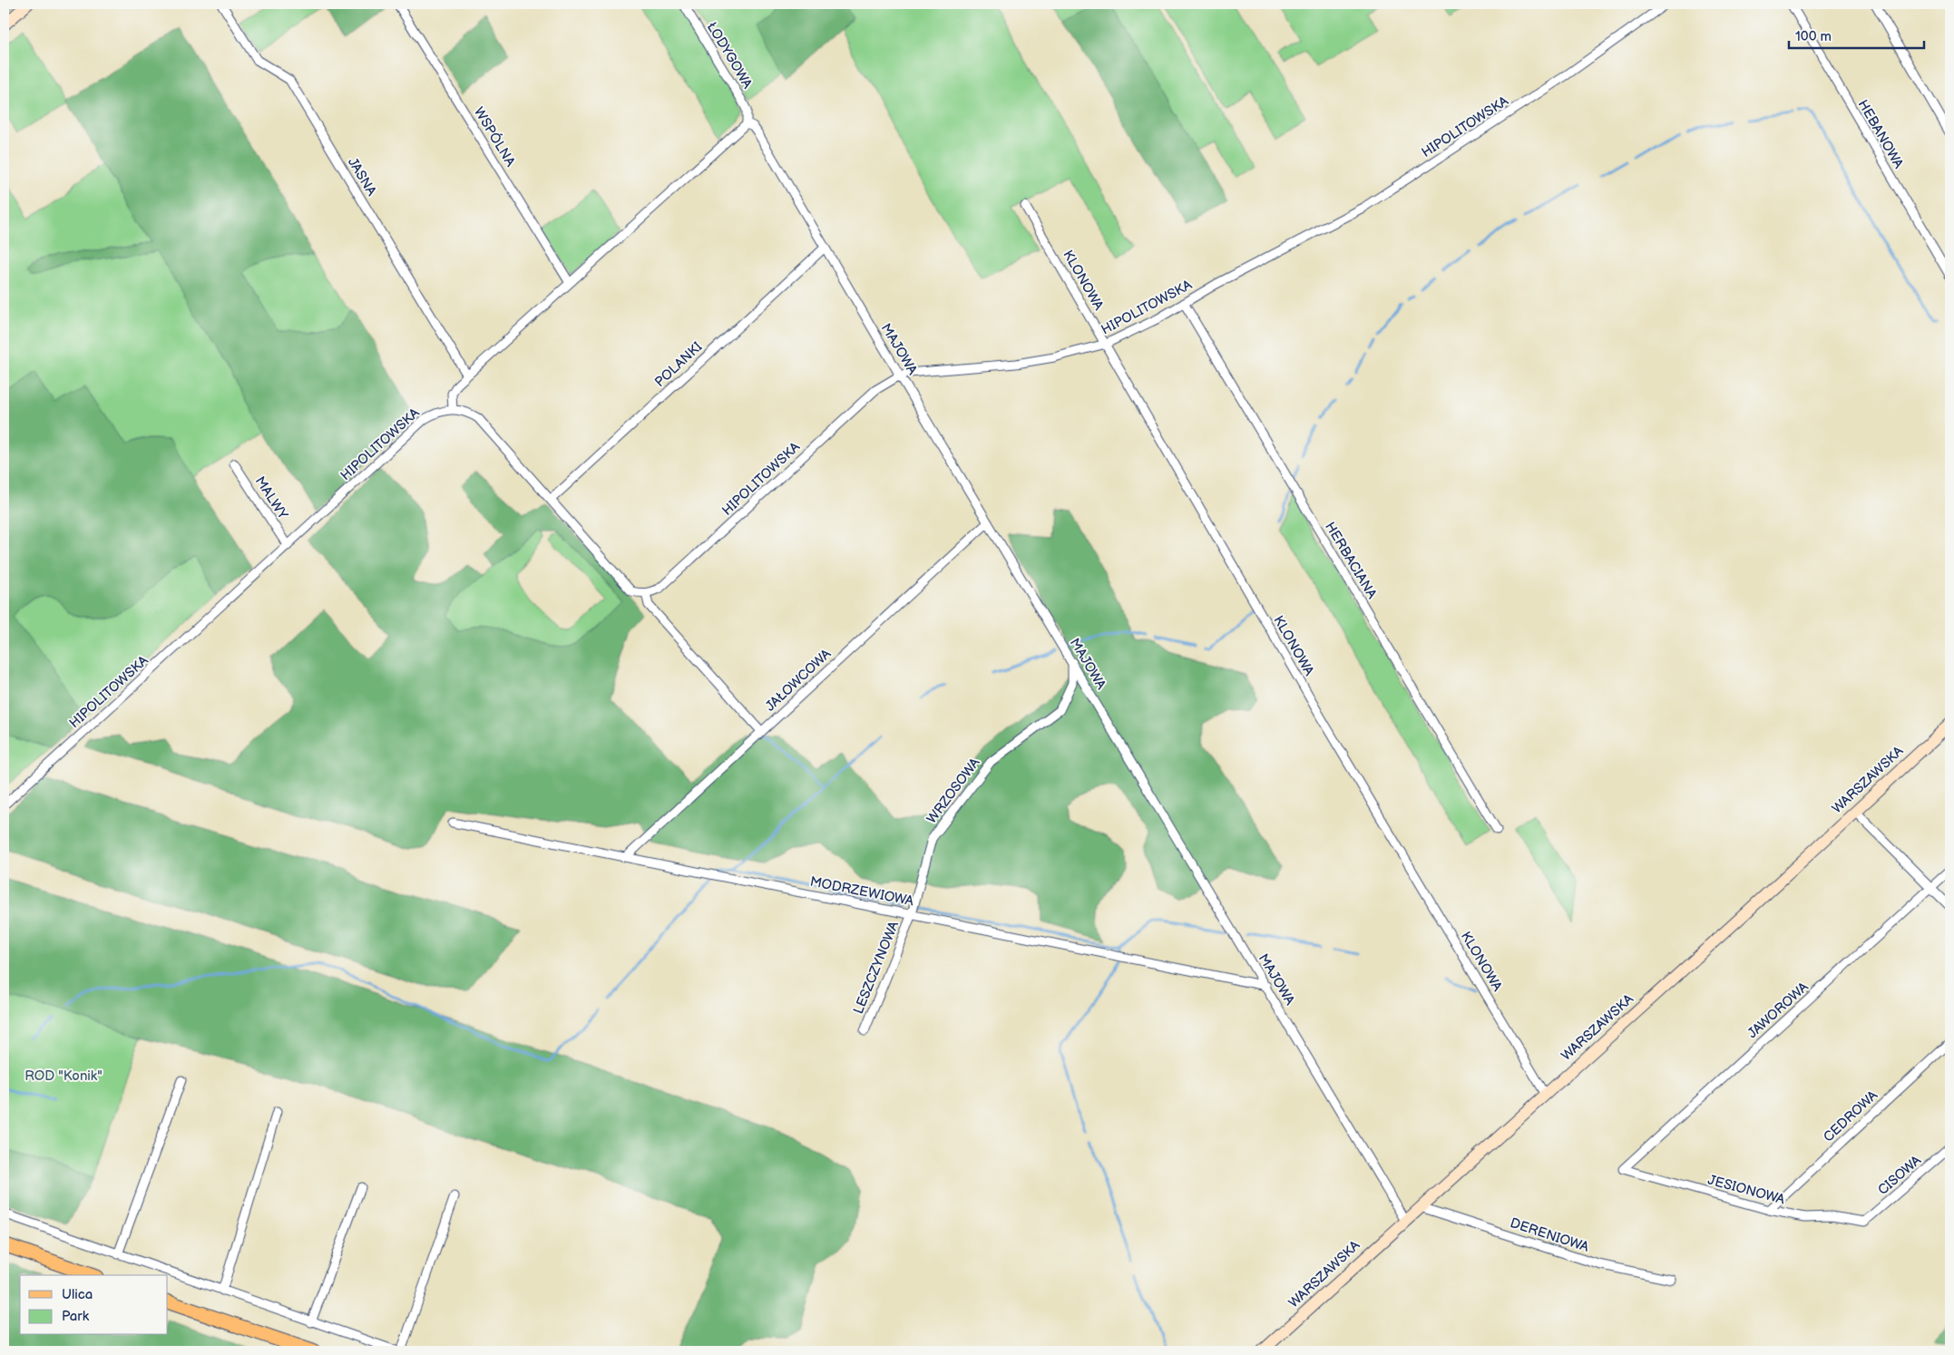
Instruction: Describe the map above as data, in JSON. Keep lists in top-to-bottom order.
{
  "streets": {
    "street": [
      "ŁODYGOWA",
      "HIPOLITOWSKA",
      "HEBANOWA",
      "WSPÓLNA",
      "JASNA",
      "KLONOWA",
      "MAJOWA",
      "POLANKI",
      "MALWY",
      "HERBACIANA",
      "JAŁOWCOWA",
      "WARSZAWSKA",
      "WRZOSOWA",
      "MODRZEWIOWA",
      "LESZCZYNOWA",
      "JAWOROWA",
      "CEDROWA",
      "CISOWA",
      "JESIONOWA",
      "DERENIOWA"
    ]
  },
  "crossings": [
    ["ŁODYGOWA", "MAJOWA"],
    ["HIPOLITOWSKA", "KLONOWA"],
    ["HIPOLITOWSKA", "MAJOWA"],
    ["HIPOLITOWSKA", "MALWY"],
    ["HIPOLITOWSKA", "HERBACIANA"],
    ["KLONOWA", "WARSZAWSKA"],
    ["MAJOWA", "POLANKI"],
    ["MAJOWA", "JAŁOWCOWA"],
    ["MAJOWA", "WARSZAWSKA"],
    ["MAJOWA", "WRZOSOWA"],
    ["MAJOWA", "MODRZEWIOWA"],
    ["JAŁOWCOWA", "MODRZEWIOWA"],
    ["WARSZAWSKA", "DERENIOWA"],
    ["WRZOSOWA", "MODRZEWIOWA"],
    ["WRZOSOWA", "LESZCZYNOWA"],
    ["MODRZEWIOWA", "LESZCZYNOWA"],
    ["JAWOROWA", "JESIONOWA"],
    ["CEDROWA", "JESIONOWA"],
    ["CISOWA", "JESIONOWA"]
  ],
  "parks": ["ROD \"Konik\""],
  "legend": ["Ulica", "Park"],
  "scale_bar": "100 m"
}
